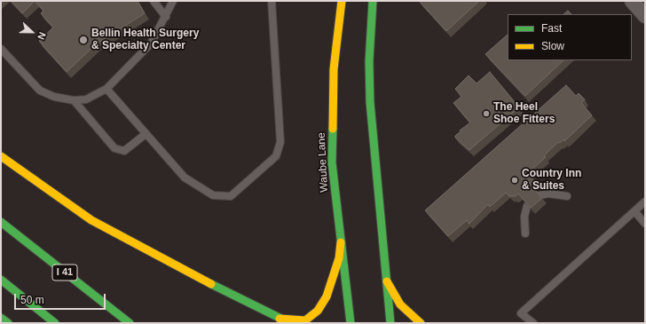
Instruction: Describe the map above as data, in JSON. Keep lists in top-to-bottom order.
{
  "streets": {
    "main road": ["Waube Lane", "I 41"]
  },
  "places": ["Bellin Health Surgery & Specialty Center", "The Heel Shoe Fitters", "Country Inn & Suites"],
  "legend": ["Fast", "Slow"],
  "scale_bar": "50 m",
  "north": "right"
}
